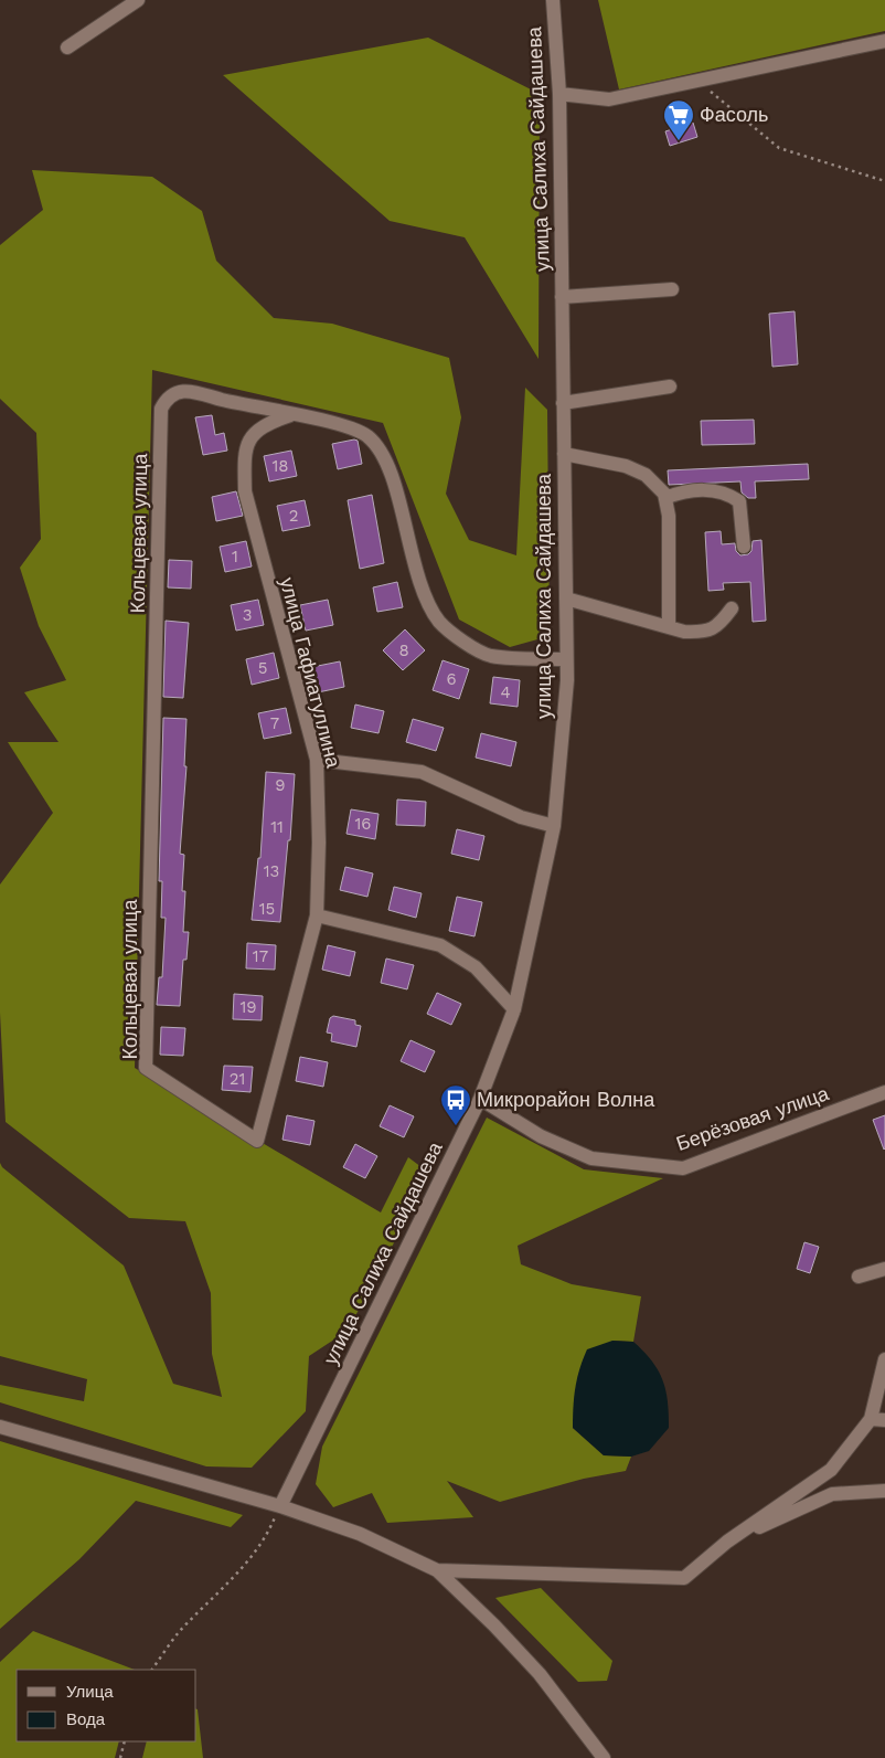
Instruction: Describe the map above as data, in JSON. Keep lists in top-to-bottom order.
{
  "streets": {
    "street": [
      "улица Салиха Сайдашева",
      "Кольцевая улица",
      "улица Гафиатуллина",
      "Берёзовая улица"
    ]
  },
  "crossings": [
    ["улица Салиха Сайдашева", "Кольцевая улица"],
    ["улица Салиха Сайдашева", "Берёзовая улица"],
    ["Кольцевая улица", "улица Гафиатуллина"]
  ],
  "places": {
    "supermarket": ["Фасоль"],
    "bus stop": ["Микрорайон Волна"]
  },
  "house_numbers": [
    "18",
    "2",
    "1",
    "3",
    "8",
    "5",
    "6",
    "4",
    "7",
    "9",
    "16",
    "11",
    "13",
    "15",
    "17",
    "19",
    "21"
  ],
  "legend": ["Улица", "Вода"]
}
